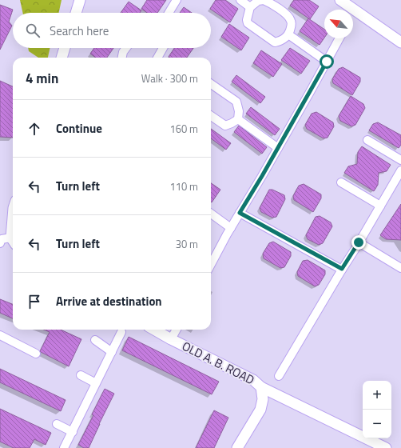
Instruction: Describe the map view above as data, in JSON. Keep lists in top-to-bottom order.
{
  "streets": {
    "street": ["OLD A. B. ROAD"]
  },
  "north": "top left",
  "page": {
    "search": "Search here",
    "heading": ["4 min", "Walk · 300 m"],
    "list": [
      ["Continue", "160 m"],
      ["Turn left", "110 m"],
      ["Turn left", "30 m"],
      "Arrive at destination"
    ],
    "map_buttons": ["+", "−"]
  }
}
